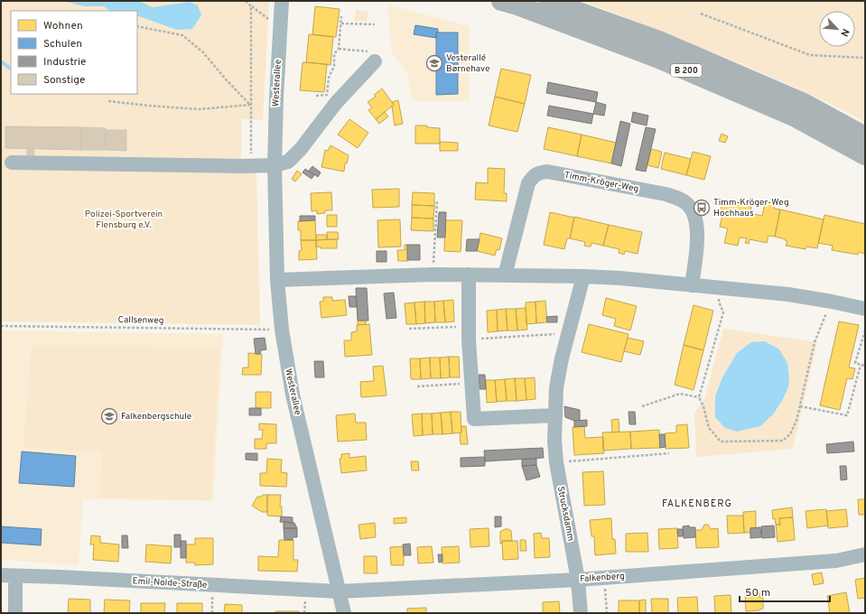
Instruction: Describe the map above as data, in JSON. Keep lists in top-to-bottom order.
{
  "streets": {
    "highway": ["B 200"],
    "street": [
      "Westerallee",
      "Timm-Kröger-Weg",
      "Strucksdamm",
      "Falkenberg",
      "Emil-Nolde-Straße"
    ],
    "path": ["Callsenweg"]
  },
  "crossings": [
    ["Westerallee", "Callsenweg"],
    ["Westerallee", "Falkenberg"],
    ["Westerallee", "Emil-Nolde-Straße"],
    ["Strucksdamm", "Falkenberg"],
    ["Falkenberg", "Emil-Nolde-Straße"]
  ],
  "districts": ["FALKENBERG"],
  "parks": ["Polizei-Sportverein Flensburg e.V."],
  "places": {
    "school or university": ["Vesterallé Børnehave", "Falkenbergschule"],
    "bus stop": ["Timm-Kröger-Weg Hochhaus"]
  },
  "legend": [
    "Wohnen",
    "Schulen",
    "Industrie",
    "Sonstige"
  ],
  "scale_bar": "50 m",
  "north": "bottom right"
}
